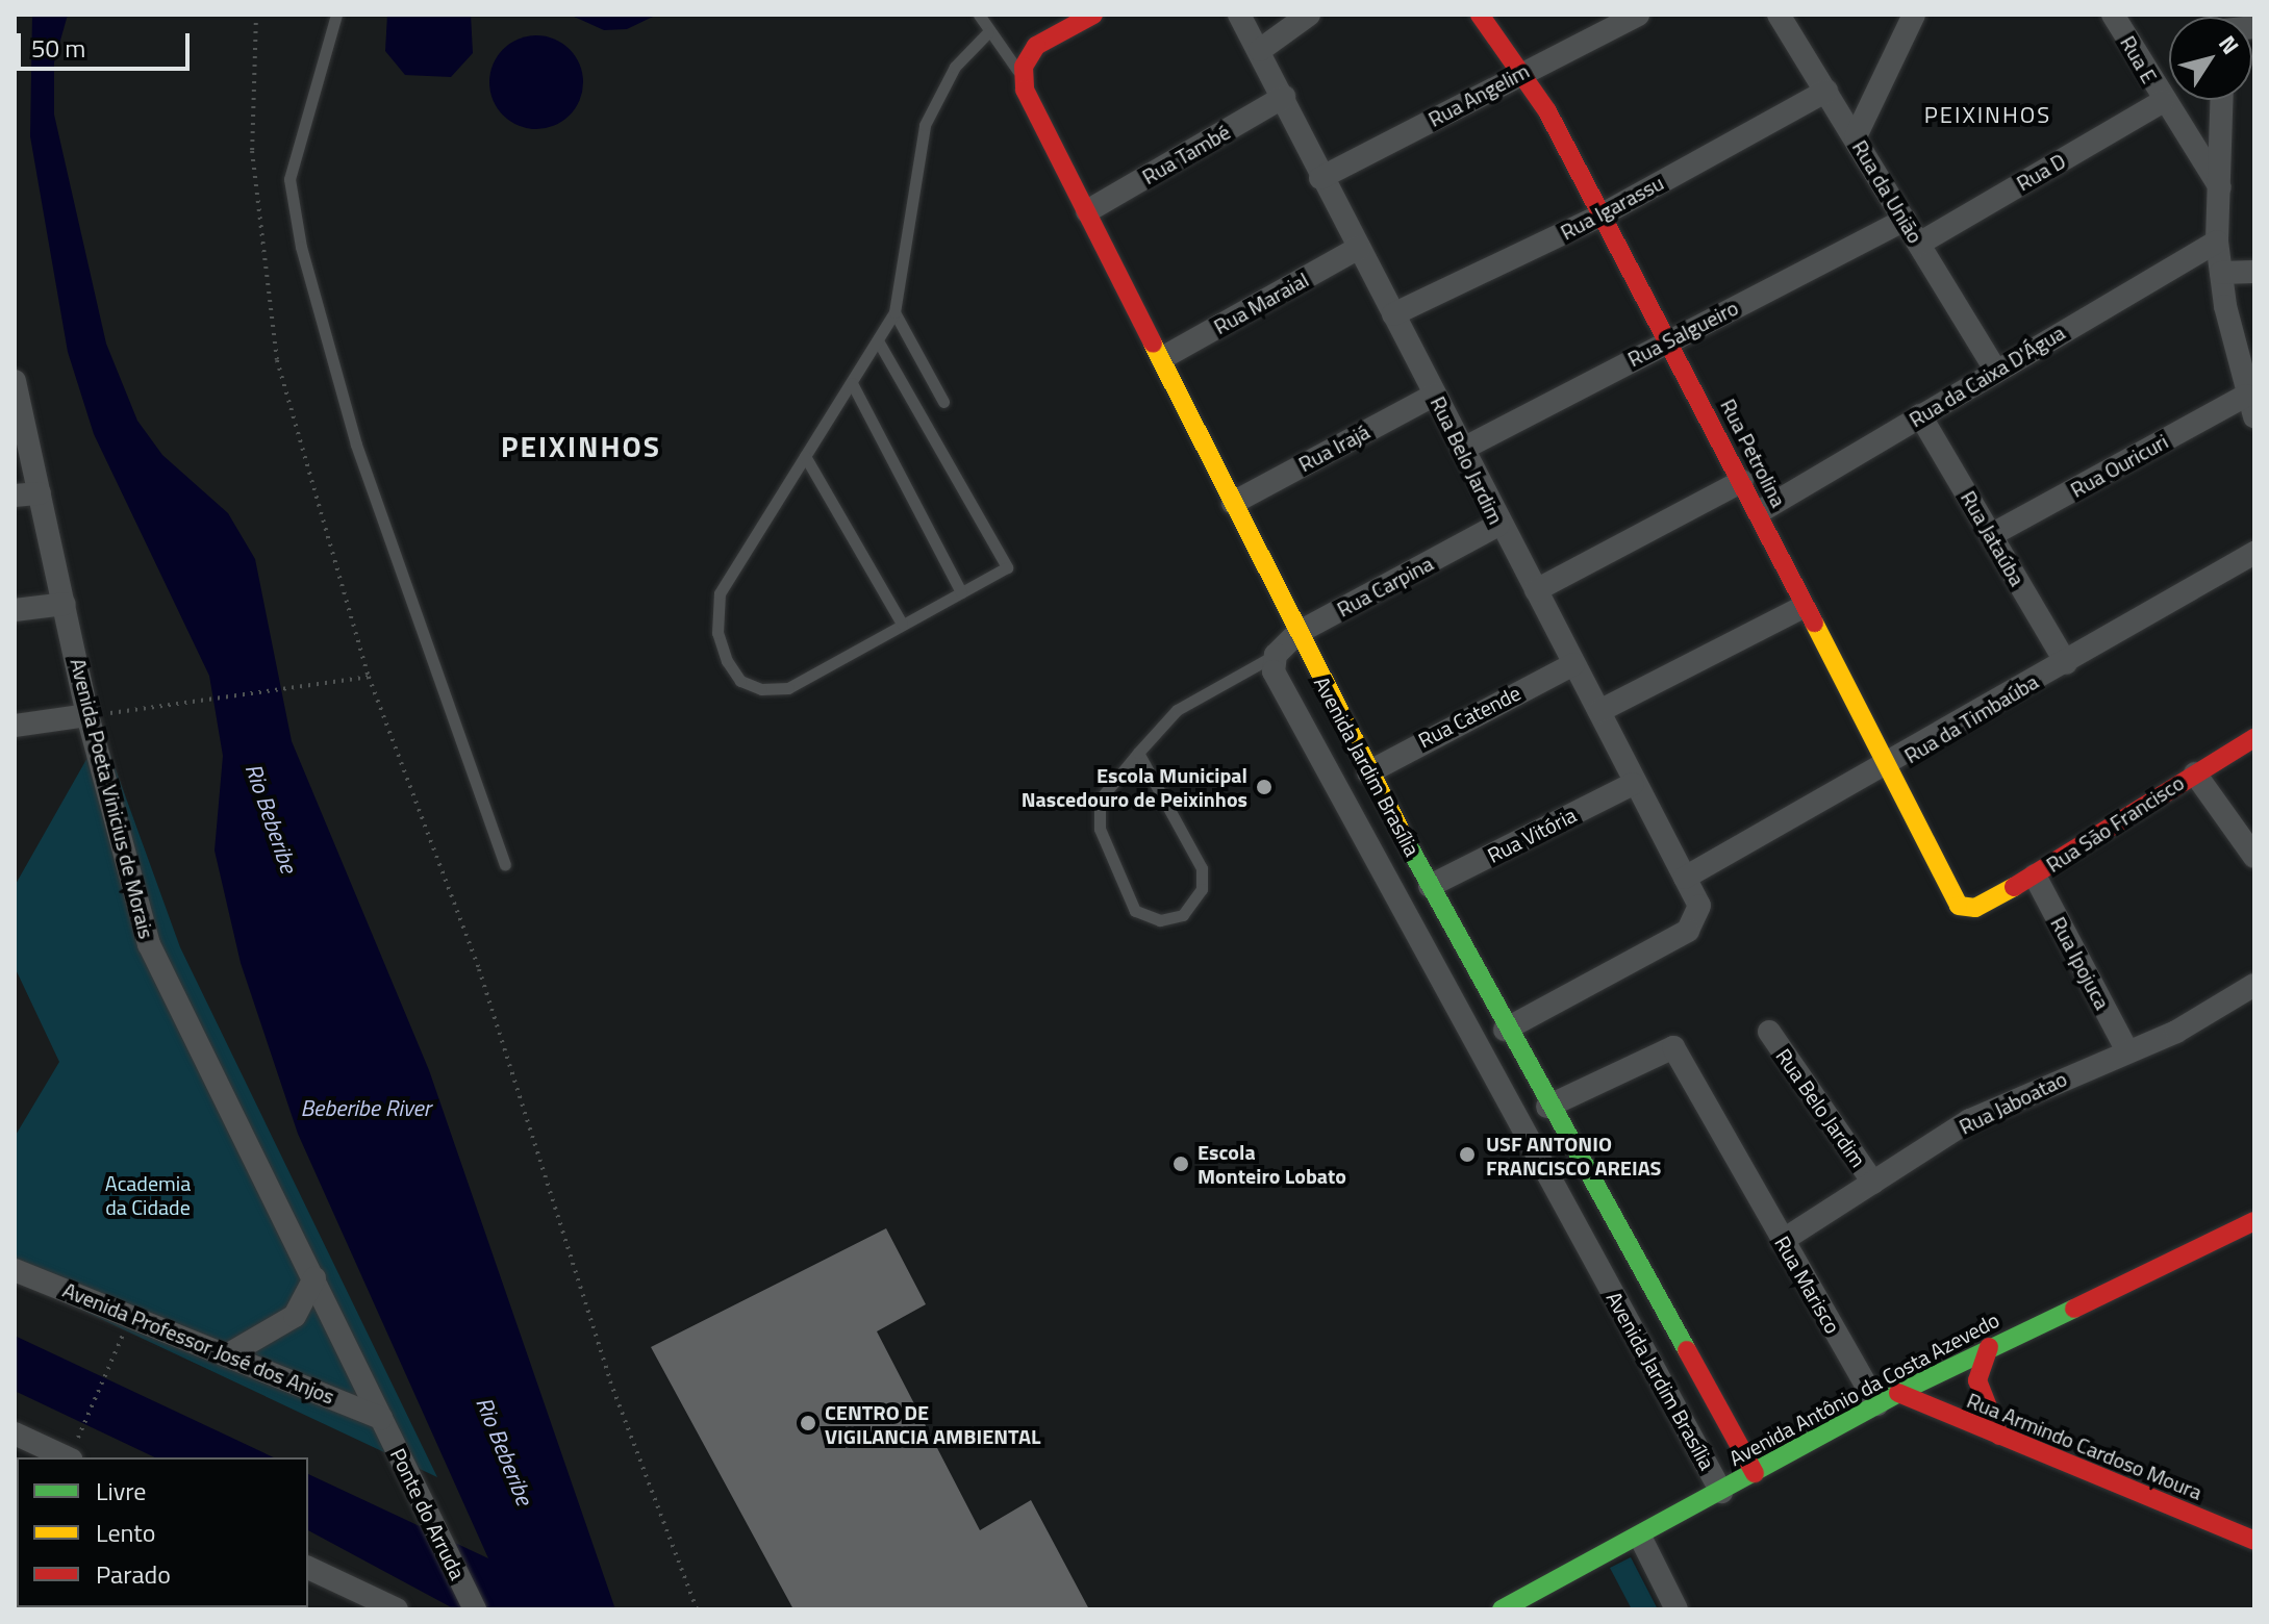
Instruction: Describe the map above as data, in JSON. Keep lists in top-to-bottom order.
{
  "streets": {
    "street": [
      "Rua E",
      "Rua Angelim",
      "Rua També",
      "Rua D",
      "Rua da União",
      "Rua Igarassu",
      "Rua Maraial",
      "Rua Salgueiro",
      "Rua da Caixa D'Água",
      "Rua Irajá",
      "Rua Petrolina",
      "Rua Belo Jardim",
      "Rua Ouricuri",
      "Rua Jataúba",
      "Rua Carpina",
      "Rua Catende",
      "Rua da Timbaúba",
      "Avenida Jardim Brasília",
      "Avenida Poeta Vinicius de Morais",
      "Rua São Francisco",
      "Rua Vitória",
      "Rua Ipojuca",
      "Rua Jaboatao",
      "Rua Marisco",
      "Avenida Professor José dos Anjos",
      "Avenida Antônio da Costa Azevedo",
      "Rua Armindo Cardoso Moura",
      "Ponte do Arruda"
    ]
  },
  "crossings": [
    ["Rua E", "Rua D"],
    ["Rua Angelim", "Rua Petrolina"],
    ["Rua Angelim", "Rua Belo Jardim"],
    ["Rua També", "Rua Belo Jardim"],
    ["Rua També", "Avenida Jardim Brasília"],
    ["Rua D", "Rua da União"],
    ["Rua da União", "Rua Igarassu"],
    ["Rua da União", "Rua Salgueiro"],
    ["Rua da União", "Rua da Caixa D'Água"],
    ["Rua Igarassu", "Rua Petrolina"],
    ["Rua Igarassu", "Rua Belo Jardim"],
    ["Rua Maraial", "Rua Belo Jardim"],
    ["Rua Maraial", "Avenida Jardim Brasília"],
    ["Rua Salgueiro", "Rua Petrolina"],
    ["Rua Salgueiro", "Rua Belo Jardim"],
    ["Rua da Caixa D'Água", "Rua Petrolina"],
    ["Rua da Caixa D'Água", "Rua Jataúba"],
    ["Rua Irajá", "Rua Belo Jardim"],
    ["Rua Irajá", "Avenida Jardim Brasília"],
    ["Rua Petrolina", "Rua da Timbaúba"],
    ["Rua Petrolina", "Rua São Francisco"],
    ["Rua Belo Jardim", "Rua Carpina"],
    ["Rua Belo Jardim", "Rua Catende"],
    ["Rua Belo Jardim", "Rua da Timbaúba"],
    ["Rua Belo Jardim", "Avenida Jardim Brasília"],
    ["Rua Belo Jardim", "Rua Vitória"],
    ["Rua Belo Jardim", "Rua Jaboatao"],
    ["Rua Ouricuri", "Rua Jataúba"],
    ["Rua Jataúba", "Rua da Timbaúba"],
    ["Rua Carpina", "Avenida Jardim Brasília"],
    ["Rua Catende", "Avenida Jardim Brasília"],
    ["Avenida Jardim Brasília", "Rua Vitória"],
    ["Avenida Jardim Brasília", "Rua Marisco"],
    ["Avenida Jardim Brasília", "Avenida Antônio da Costa Azevedo"],
    ["Avenida Poeta Vinicius de Morais", "Avenida Professor José dos Anjos"],
    ["Avenida Poeta Vinicius de Morais", "Ponte do Arruda"],
    ["Rua São Francisco", "Rua Ipojuca"],
    ["Rua Ipojuca", "Rua Jaboatao"],
    ["Rua Jaboatao", "Rua Marisco"],
    ["Rua Marisco", "Avenida Antônio da Costa Azevedo"],
    ["Rua Marisco", "Rua Armindo Cardoso Moura"],
    ["Avenida Professor José dos Anjos", "Ponte do Arruda"],
    ["Avenida Antônio da Costa Azevedo", "Rua Armindo Cardoso Moura"]
  ],
  "districts": ["PEIXINHOS", "PEIXINHOS"],
  "water": ["Rio Beberibe", "Beberibe River"],
  "parks": ["Academia da Cidade"],
  "places": [
    "Escola Municipal Nascedouro de Peixinhos",
    "USF ANTONIO FRANCISCO AREIAS",
    "Escola Monteiro Lobato",
    "CENTRO DE VIGILANCIA AMBIENTAL"
  ],
  "legend": ["Livre", "Lento", "Parado"],
  "scale_bar": "50 m",
  "north": "top right"
}
